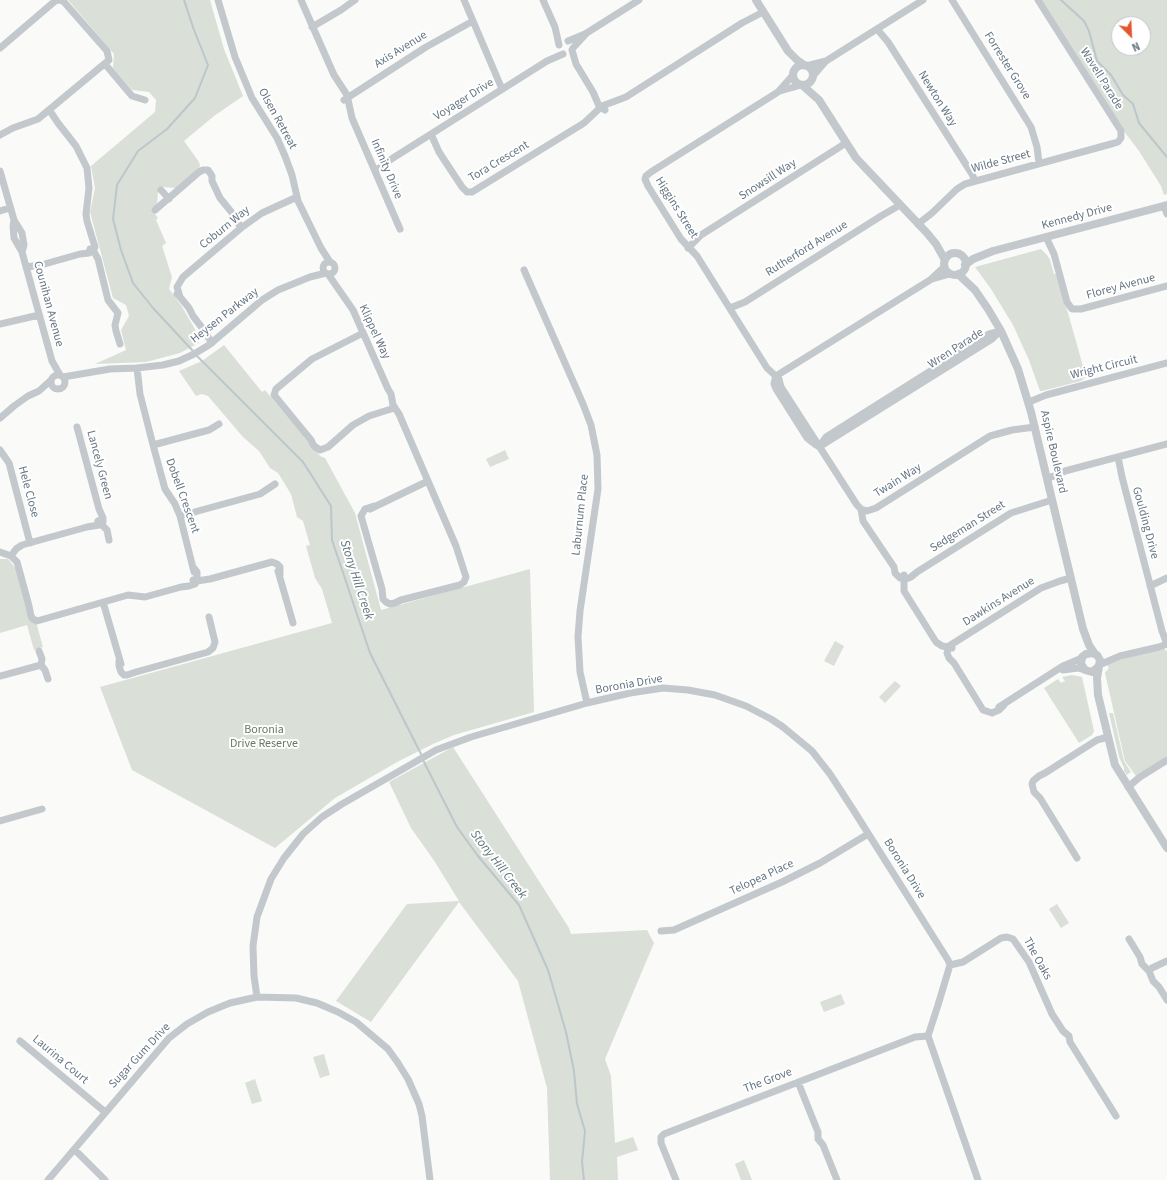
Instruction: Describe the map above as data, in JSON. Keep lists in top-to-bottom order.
{
  "streets": {
    "street": [
      "Axis Avenue",
      "Forrester Grove",
      "Wavell Parade",
      "Newton Way",
      "Voyager Drive",
      "Olsen Retreat",
      "Tora Crescent",
      "Wilde Street",
      "Infinity Drive",
      "Snowsill Way",
      "Higgins Street",
      "Kennedy Drive",
      "Coburn Way",
      "Rutherford Avenue",
      "Florey Avenue",
      "Counihan Avenue",
      "Heysen Parkway",
      "Klippel Way",
      "Wren Parade",
      "Wright Circuit",
      "Aspire Boulevard",
      "Lancely Green",
      "Twain Way",
      "Hele Close",
      "Dobell Crescent",
      "Laburnum Place",
      "Goulding Drive",
      "Sedgeman Street",
      "Dawkins Avenue",
      "Boronia Drive",
      "Telopea Place",
      "The Oaks",
      "Sugar Gum Drive",
      "Laurina Court",
      "The Grove"
    ]
  },
  "crossings": [
    ["Axis Avenue", "Infinity Drive"],
    ["Forrester Grove", "Wilde Street"],
    ["Wavell Parade", "Wilde Street"],
    ["Newton Way", "Wilde Street"],
    ["Voyager Drive", "Tora Crescent"],
    ["Voyager Drive", "Infinity Drive"],
    ["Olsen Retreat", "Coburn Way"],
    ["Olsen Retreat", "Heysen Parkway"],
    ["Olsen Retreat", "Klippel Way"],
    ["Snowsill Way", "Higgins Street"],
    ["Higgins Street", "Rutherford Avenue"],
    ["Kennedy Drive", "Florey Avenue"],
    ["Kennedy Drive", "Aspire Boulevard"],
    ["Coburn Way", "Heysen Parkway"],
    ["Counihan Avenue", "Heysen Parkway"],
    ["Heysen Parkway", "Klippel Way"],
    ["Heysen Parkway", "Dobell Crescent"],
    ["Wren Parade", "Aspire Boulevard"],
    ["Wright Circuit", "Aspire Boulevard"],
    ["Aspire Boulevard", "Twain Way"],
    ["Aspire Boulevard", "Sedgeman Street"],
    ["Aspire Boulevard", "Dawkins Avenue"],
    ["Laburnum Place", "Boronia Drive"],
    ["Boronia Drive", "Telopea Place"],
    ["Boronia Drive", "The Oaks"],
    ["Boronia Drive", "Sugar Gum Drive"],
    ["Sugar Gum Drive", "Laurina Court"]
  ],
  "water": ["Stony Hill Creek"],
  "parks": ["Boronia Drive Reserve"],
  "north": "bottom right"
}
